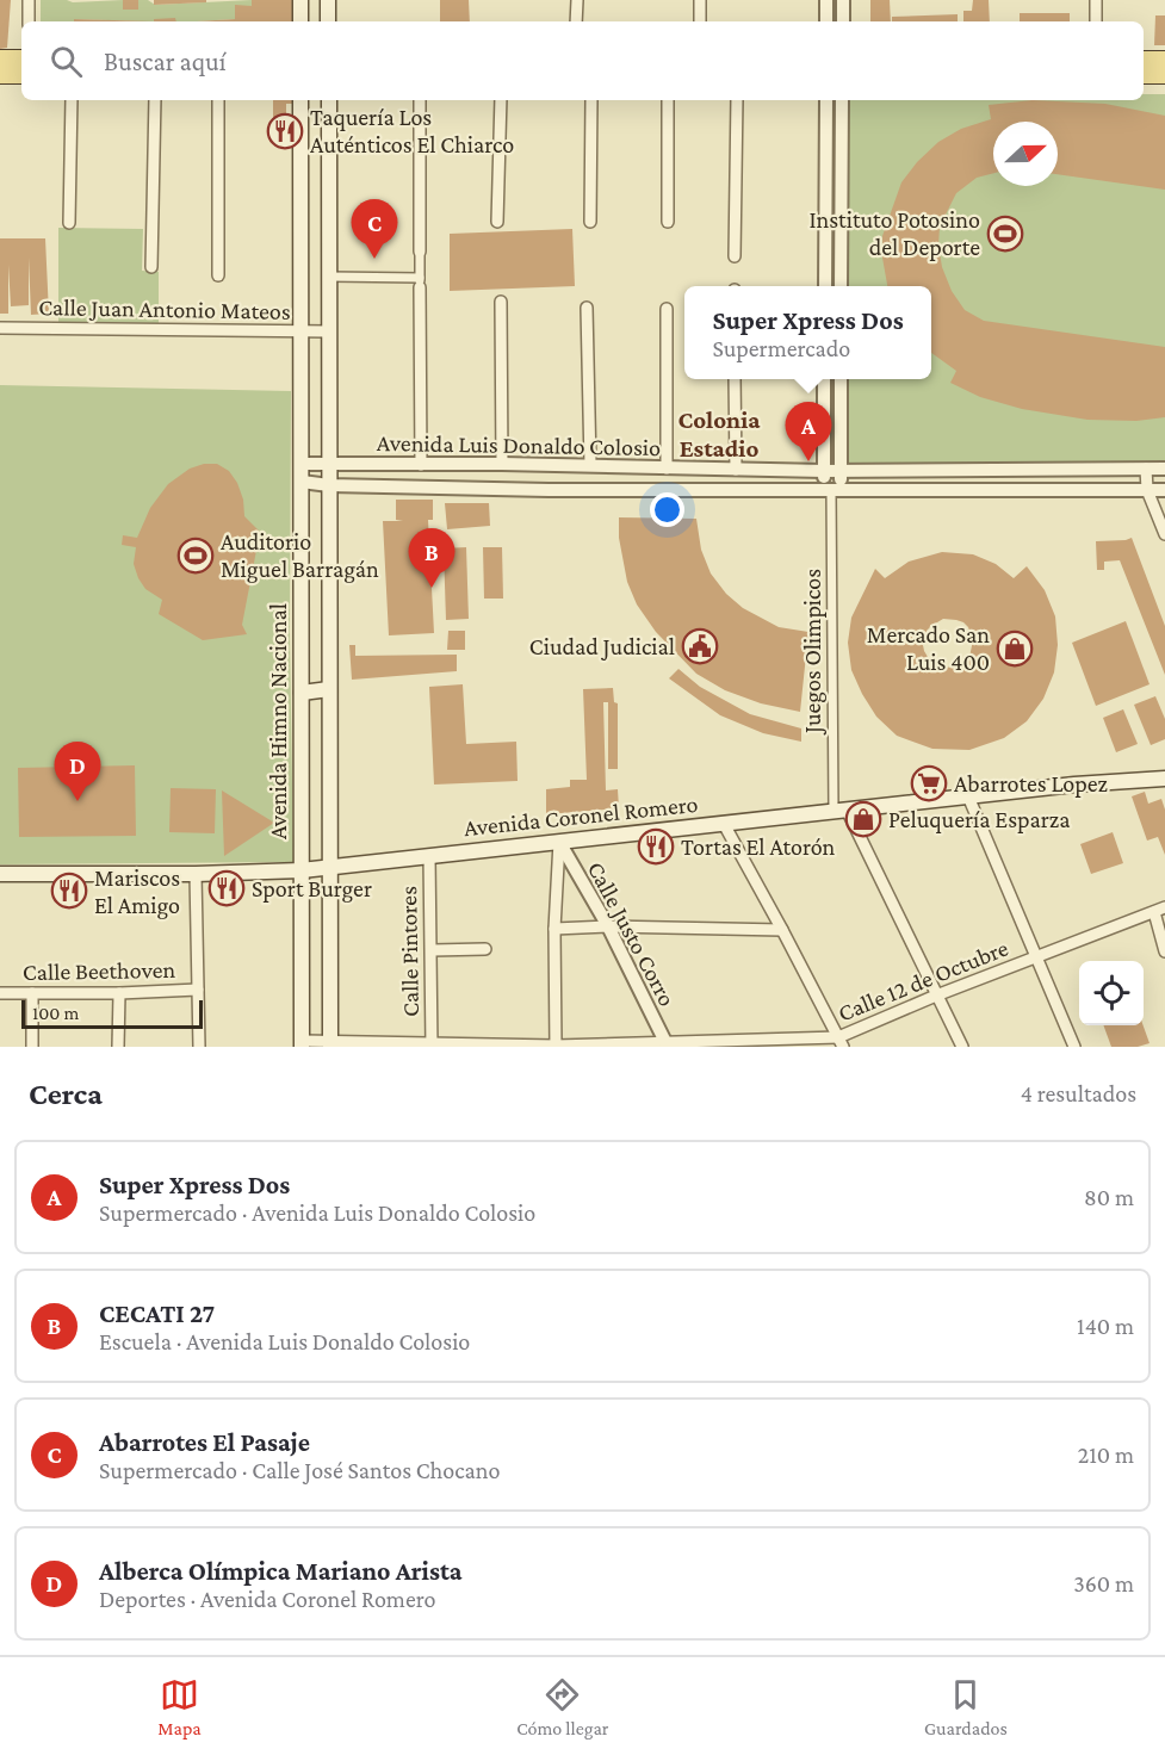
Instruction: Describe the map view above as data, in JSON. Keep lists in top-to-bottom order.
{
  "streets": {
    "main road": ["Avenida Himno Nacional", "Avenida Coronel Romero"],
    "street": [
      "Calle Juan Antonio Mateos",
      "Avenida Luis Donaldo Colosio",
      "Juegos Olimpicos",
      "Calle Justo Corro",
      "Calle Pintores",
      "Calle Beethoven",
      "Calle 12 de Octubre"
    ]
  },
  "crossings": [
    ["Calle Juan Antonio Mateos", "Avenida Himno Nacional"],
    ["Avenida Luis Donaldo Colosio", "Juegos Olimpicos"],
    ["Avenida Luis Donaldo Colosio", "Avenida Himno Nacional"],
    ["Juegos Olimpicos", "Avenida Coronel Romero"],
    ["Avenida Himno Nacional", "Avenida Coronel Romero"],
    ["Avenida Himno Nacional", "Calle 12 de Octubre"],
    ["Avenida Coronel Romero", "Calle Justo Corro"],
    ["Avenida Coronel Romero", "Calle Pintores"],
    ["Calle Justo Corro", "Calle 12 de Octubre"],
    ["Calle Pintores", "Calle 12 de Octubre"]
  ],
  "districts": ["Colonia Estadio"],
  "places": {
    "restaurant": [
      "Taquería Los Auténticos El Chiarco",
      "Tortas El Atorón",
      "Sport Burger",
      "Mariscos El Amigo"
    ],
    "sports": ["Instituto Potosino del Deporte", "Auditorio Miguel Barragán"],
    "public building": ["Ciudad Judicial"],
    "shop": ["Mercado San Luis 400", "Peluquería Esparza"],
    "supermarket": ["Abarrotes Lopez"]
  },
  "scale_bar": "100 m",
  "north": "right",
  "page": {
    "search": "Buscar aquí",
    "pins": [
      "C",
      "A",
      "B",
      "D"
    ],
    "popup": ["Super Xpress Dos", "Supermercado"],
    "scale": "100 m",
    "heading": ["Cerca", "4 resultados"],
    "list": [
      {
        "mark": "A",
        "name": "Super Xpress Dos",
        "note": "Supermercado · Avenida Luis Donaldo Colosio",
        "value": "80 m"
      },
      {
        "mark": "B",
        "name": "CECATI 27",
        "note": "Escuela · Avenida Luis Donaldo Colosio",
        "value": "140 m"
      },
      {
        "mark": "C",
        "name": "Abarrotes El Pasaje",
        "note": "Supermercado · Calle José Santos Chocano",
        "value": "210 m"
      },
      {
        "mark": "D",
        "name": "Alberca Olímpica Mariano Arista",
        "note": "Deportes · Avenida Coronel Romero",
        "value": "360 m"
      }
    ],
    "nav": ["Mapa", "Cómo llegar", "Guardados"]
  }
}
